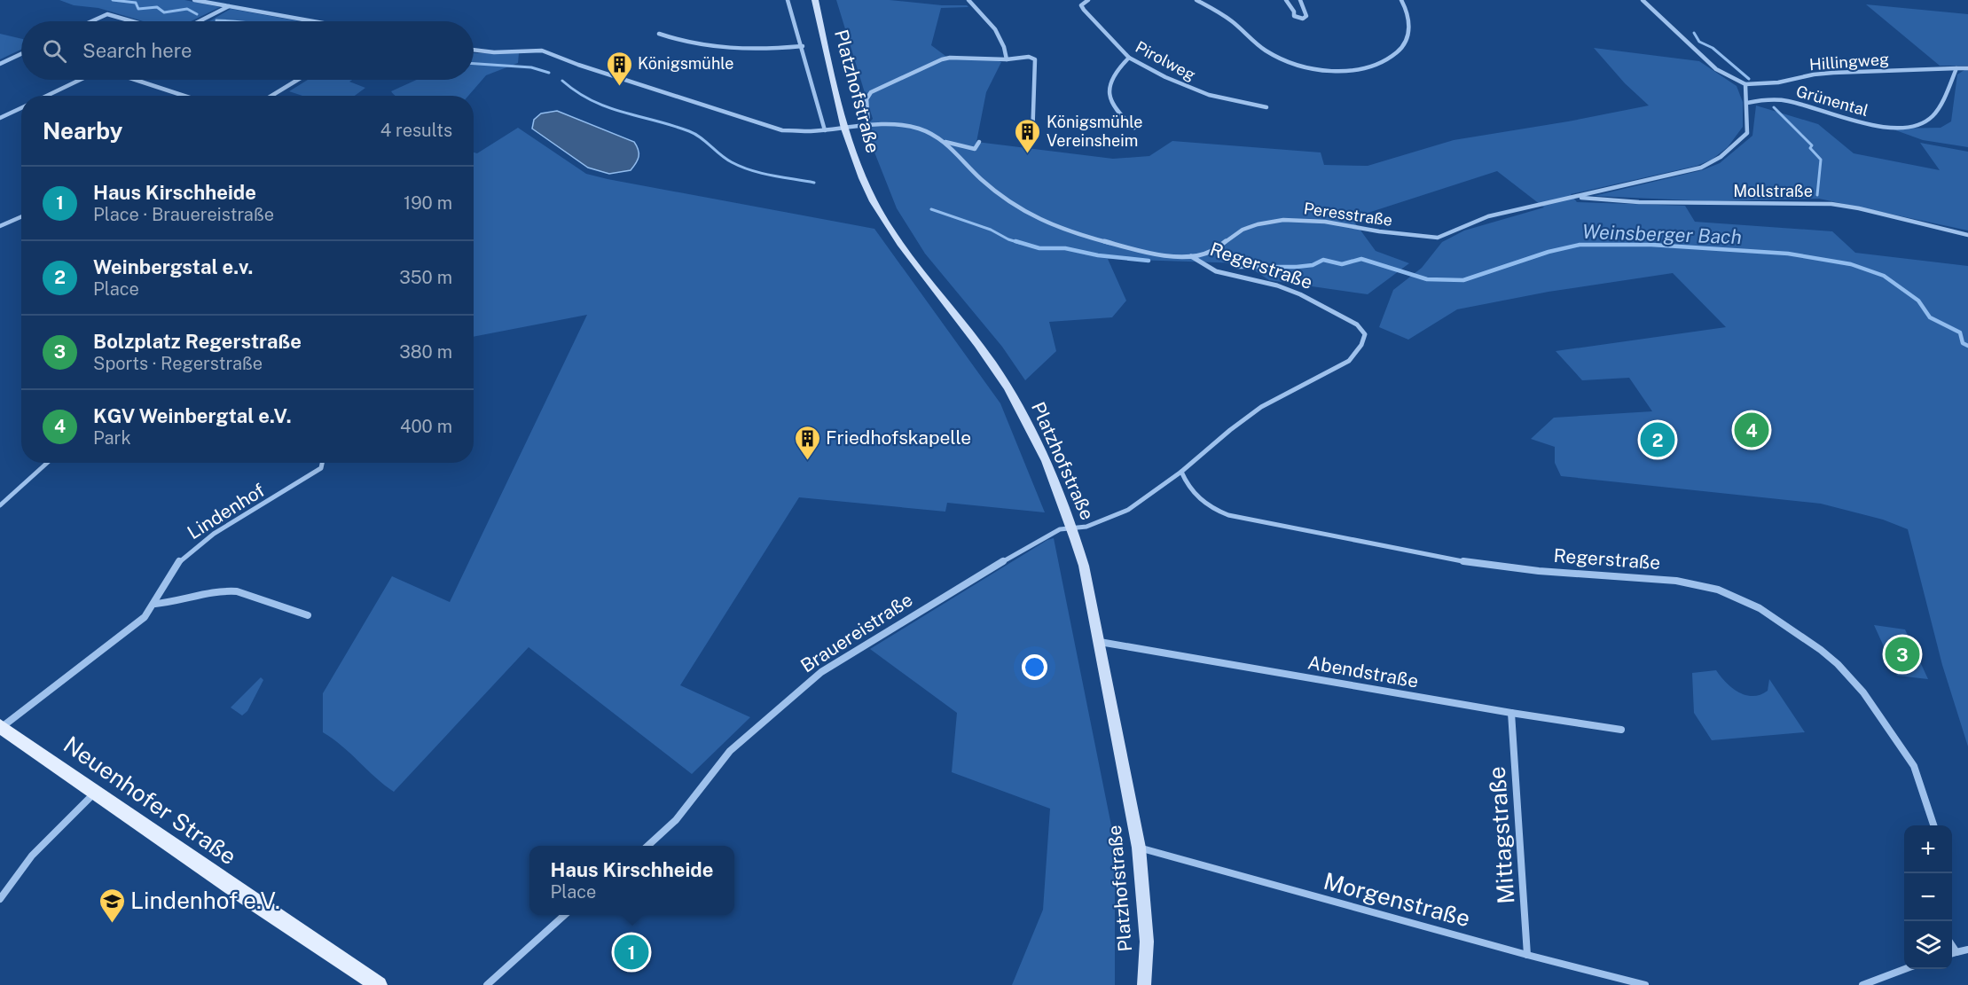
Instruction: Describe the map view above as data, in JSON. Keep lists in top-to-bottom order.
{
  "streets": {
    "main road": ["Platzhofstraße", "Neuenhofer Straße"],
    "street": [
      "Pirolweg",
      "Hillingweg",
      "Grünental",
      "Mollstraße",
      "Peresstraße",
      "Regerstraße",
      "Lindenhof",
      "Brauereistraße",
      "Abendstraße",
      "Mittagstraße",
      "Morgenstraße"
    ]
  },
  "crossings": [
    ["Hillingweg", "Grünental"],
    ["Platzhofstraße", "Peresstraße"],
    ["Platzhofstraße", "Regerstraße"],
    ["Platzhofstraße", "Brauereistraße"],
    ["Platzhofstraße", "Abendstraße"],
    ["Platzhofstraße", "Morgenstraße"],
    ["Grünental", "Peresstraße"],
    ["Mollstraße", "Peresstraße"],
    ["Peresstraße", "Regerstraße"],
    ["Regerstraße", "Brauereistraße"],
    ["Lindenhof", "Neuenhofer Straße"],
    ["Abendstraße", "Mittagstraße"],
    ["Mittagstraße", "Morgenstraße"]
  ],
  "water": ["Weinsberger Bach"],
  "places": {
    "building": ["Königsmühle", "Königsmühle Vereinsheim", "Friedhofskapelle"],
    "school or university": ["Lindenhof e.V."]
  },
  "page": {
    "search": "Search here",
    "heading": ["Nearby", "4 results"],
    "list": [
      {
        "mark": "1",
        "name": "Haus Kirschheide",
        "note": "Place · Brauereistraße",
        "value": "190 m"
      },
      {
        "mark": "2",
        "name": "Weinbergstal e.v.",
        "note": "Place",
        "value": "350 m"
      },
      {
        "mark": "3",
        "name": "Bolzplatz Regerstraße",
        "note": "Sports · Regerstraße",
        "value": "380 m"
      },
      {
        "mark": "4",
        "name": "KGV Weinbergtal e.V.",
        "note": "Park",
        "value": "400 m"
      }
    ],
    "pins": [
      "4",
      "2",
      "3",
      "1"
    ],
    "map_buttons": ["+", "−"],
    "popup": ["Haus Kirschheide", "Place"]
  }
}
